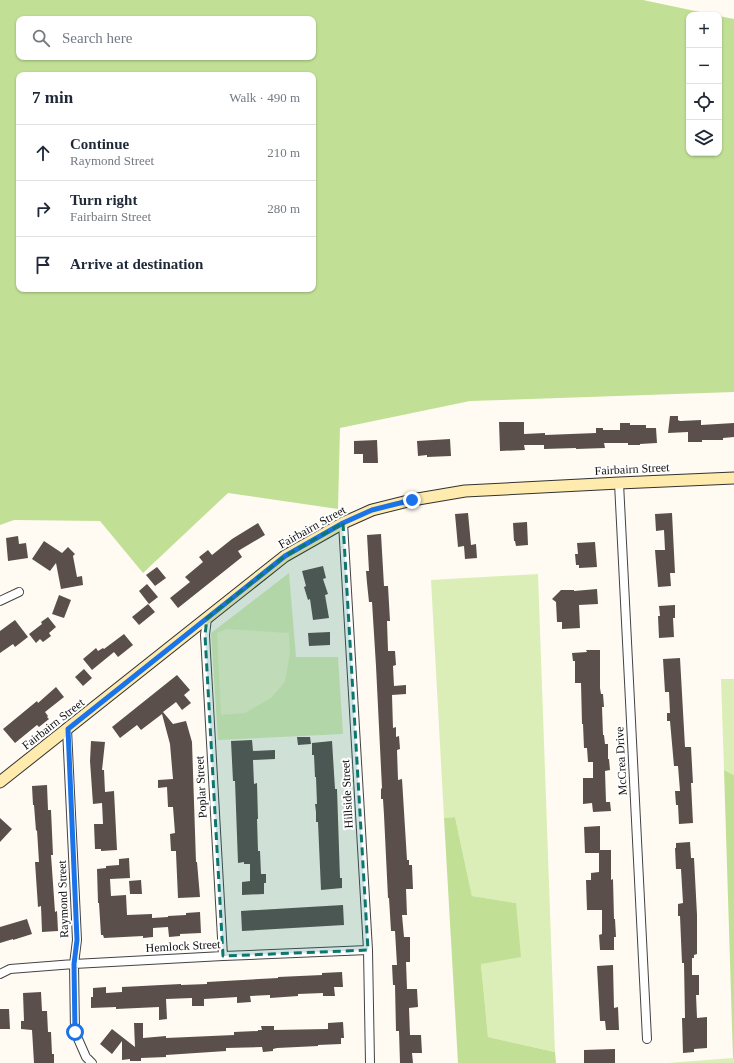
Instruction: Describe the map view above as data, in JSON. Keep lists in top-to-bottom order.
{
  "streets": {
    "main road": ["Fairbairn Street"],
    "street": [
      "McCrea Drive",
      "Poplar Street",
      "Hillside Street",
      "Raymond Street",
      "Hemlock Street"
    ]
  },
  "crossings": [
    ["Fairbairn Street", "McCrea Drive"],
    ["Fairbairn Street", "Poplar Street"],
    ["Fairbairn Street", "Hillside Street"],
    ["Fairbairn Street", "Raymond Street"],
    ["Poplar Street", "Hemlock Street"],
    ["Hillside Street", "Hemlock Street"],
    ["Raymond Street", "Hemlock Street"]
  ],
  "page": {
    "map_buttons": ["+", "−"],
    "search": "Search here",
    "heading": ["7 min", "Walk · 490 m"],
    "list": [
      ["Continue", "Raymond Street", "210 m"],
      ["Turn right", "Fairbairn Street", "280 m"],
      "Arrive at destination"
    ]
  }
}
